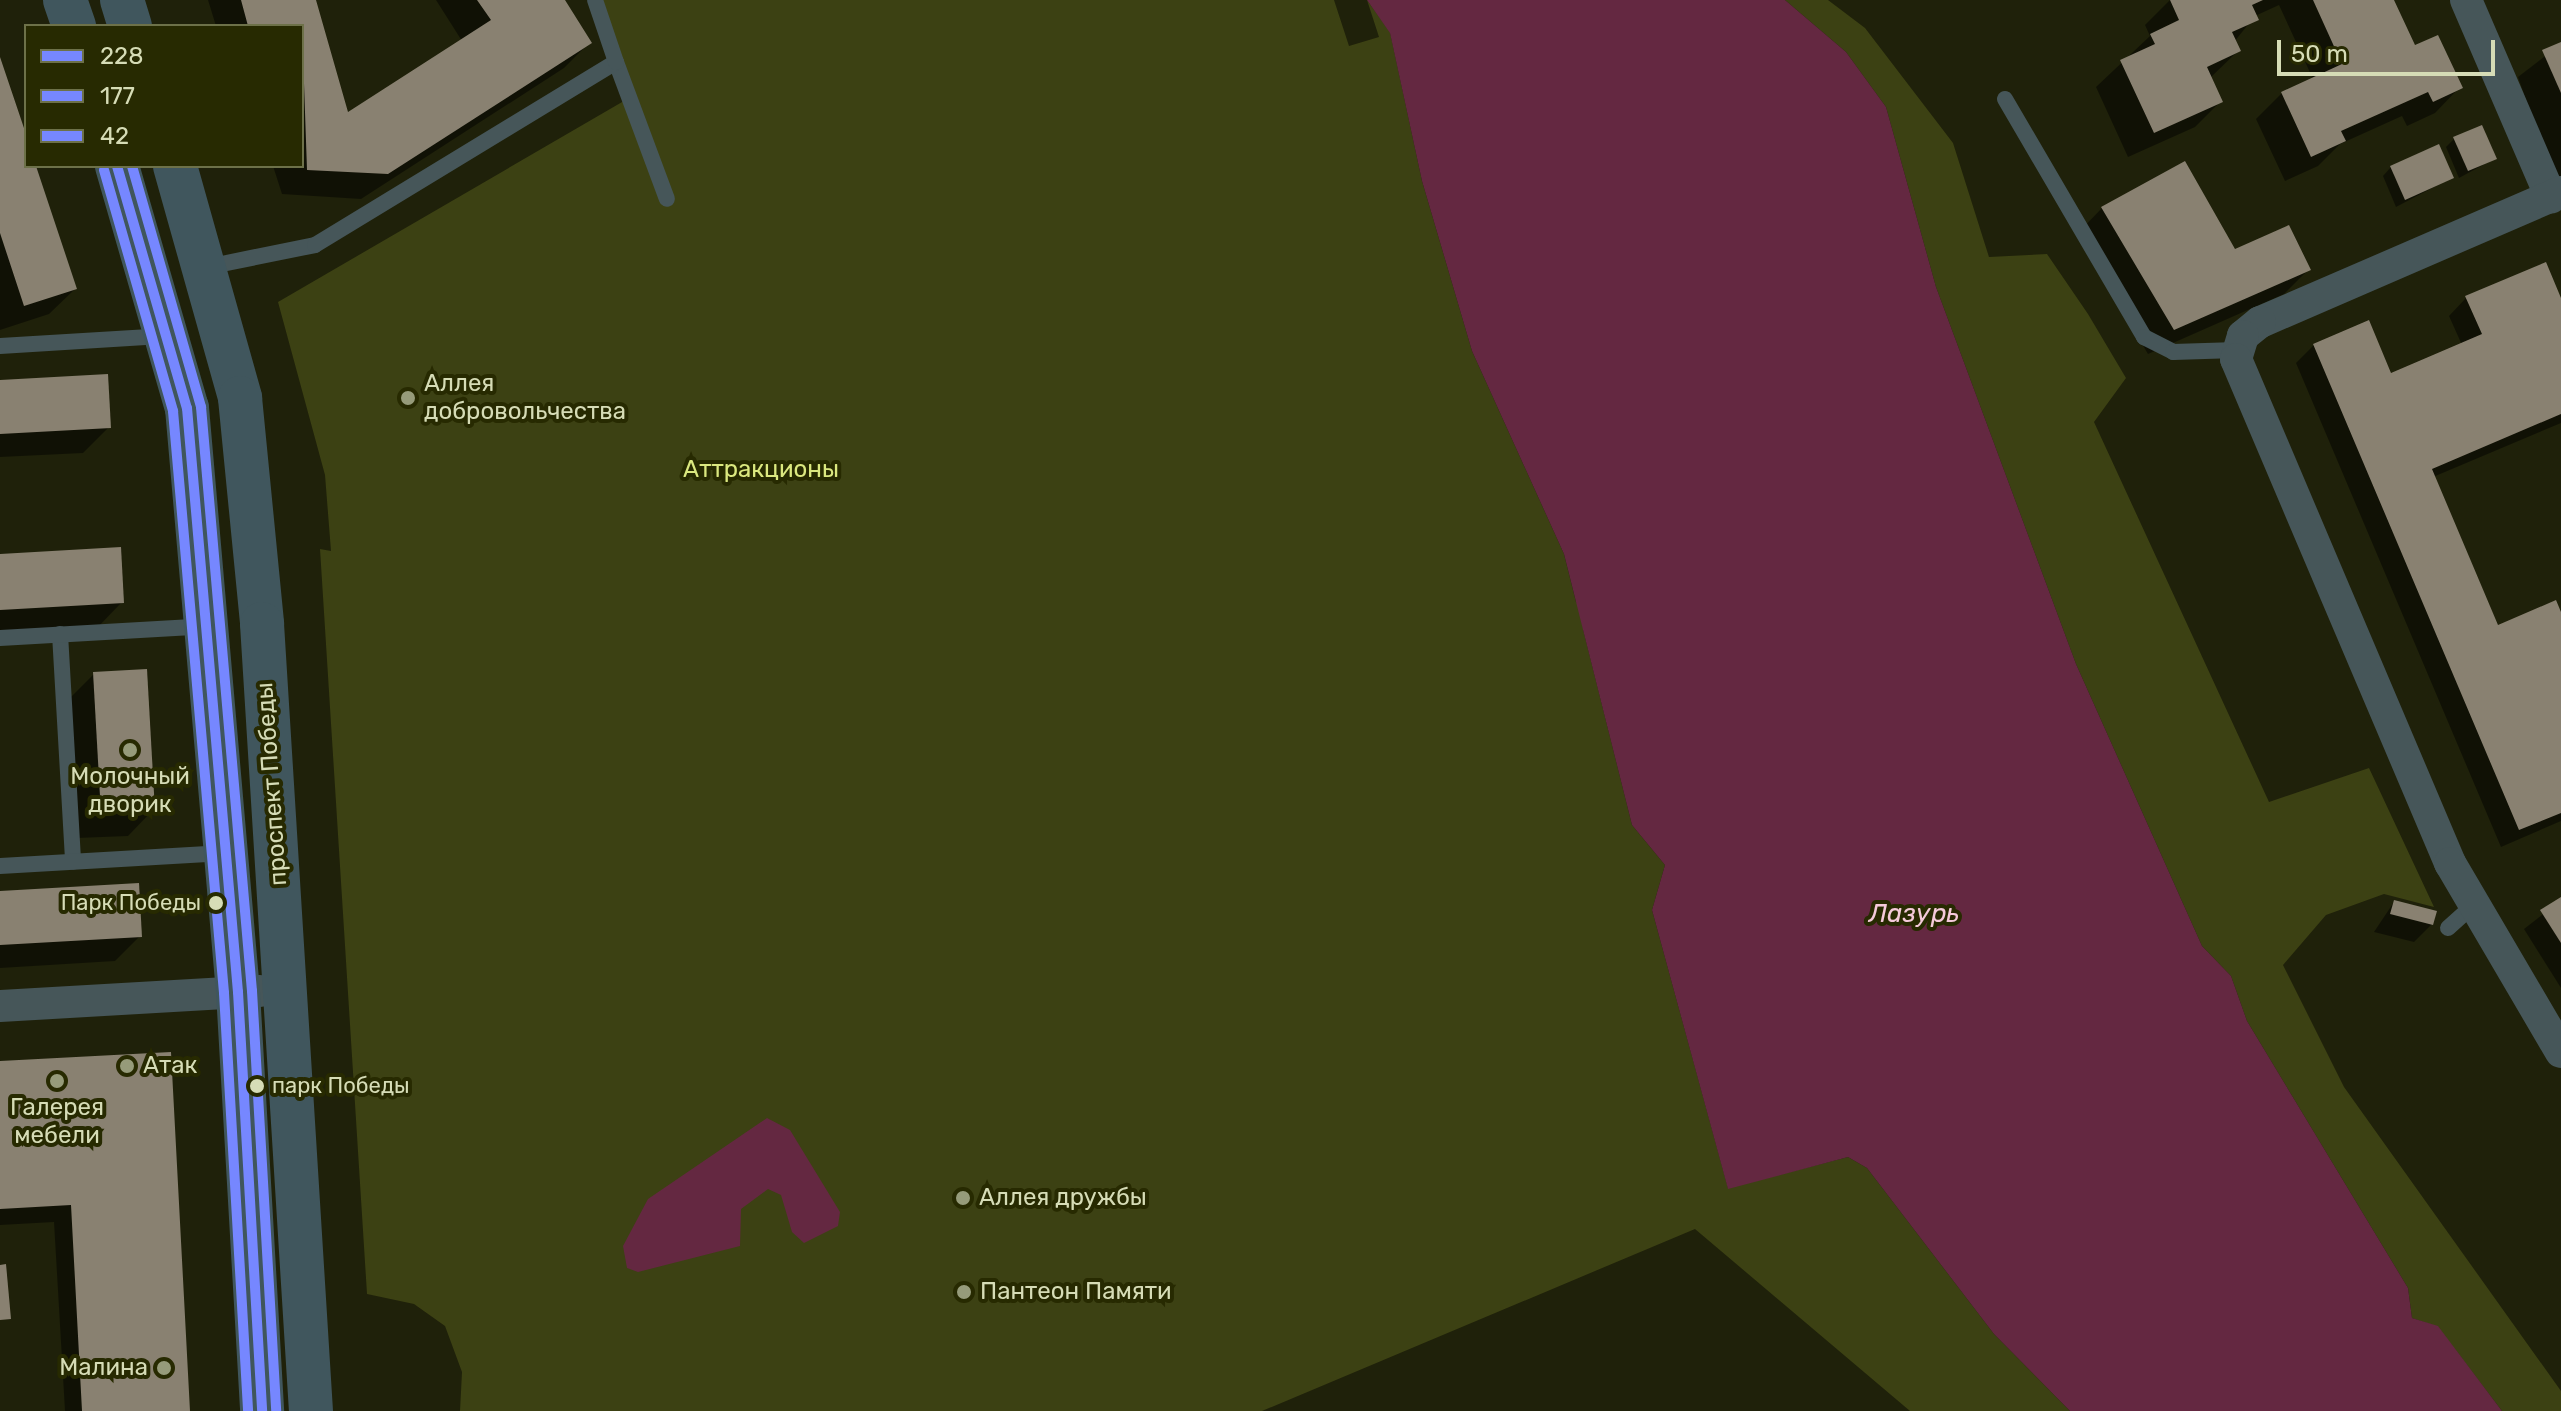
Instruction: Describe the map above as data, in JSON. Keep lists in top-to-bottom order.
{
  "streets": {
    "main road": ["проспект Победы"]
  },
  "water": ["Лазурь"],
  "parks": ["Аттракционы"],
  "places": [
    "Аллея добровольчества",
    "Молочный дворик",
    "Парк Победы",
    "Атак",
    "Галерея мебели",
    "парк Победы",
    "Аллея дружбы",
    "Пантеон Памяти",
    "Малина"
  ],
  "lines": ["transit line 228", "transit line 42", "transit line 177"],
  "legend": ["228", "177", "42"],
  "scale_bar": "50 m"
}
